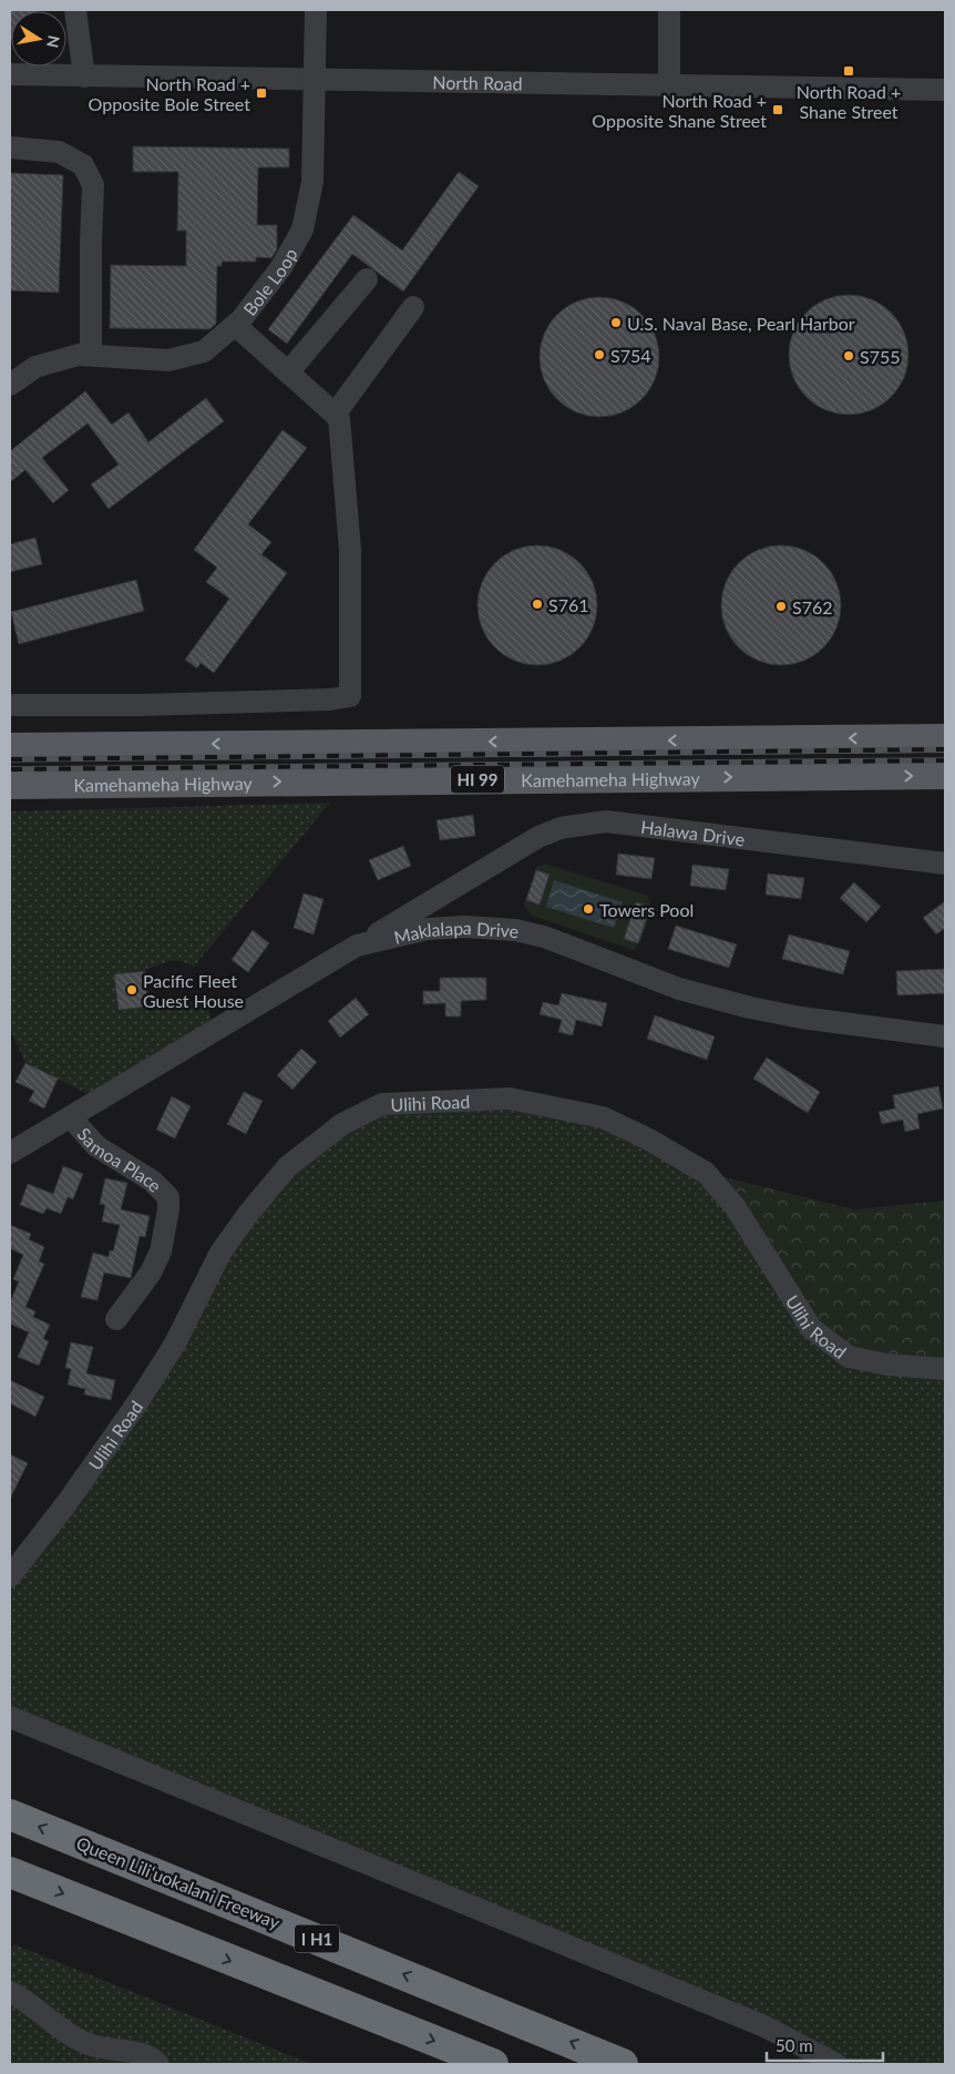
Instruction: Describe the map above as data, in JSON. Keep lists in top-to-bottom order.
{
  "streets": {
    "highway": ["Queen Liliʻuokalani Freeway", "I H1"],
    "main road": ["Kamehameha Highway", "HI 99"],
    "street": [
      "North Road",
      "Bole Loop",
      "Halawa Drive",
      "Maklalapa Drive",
      "Ulihi Road",
      "Samoa Place"
    ]
  },
  "crossings": [
    ["North Road", "Bole Loop"],
    ["Halawa Drive", "Maklalapa Drive"],
    ["Maklalapa Drive", "Samoa Place"]
  ],
  "places": {
    "transit": ["North Road + Shane Street", "North Road + Opposite Bole Street", "North Road + Opposite Shane Street"],
    "other": [
      "U.S. Naval Base, Pearl Harbor",
      "S754",
      "S755",
      "S761",
      "S762",
      "Towers Pool",
      "Pacific Fleet Guest House"
    ]
  },
  "scale_bar": "50 m",
  "north": "right"
}
